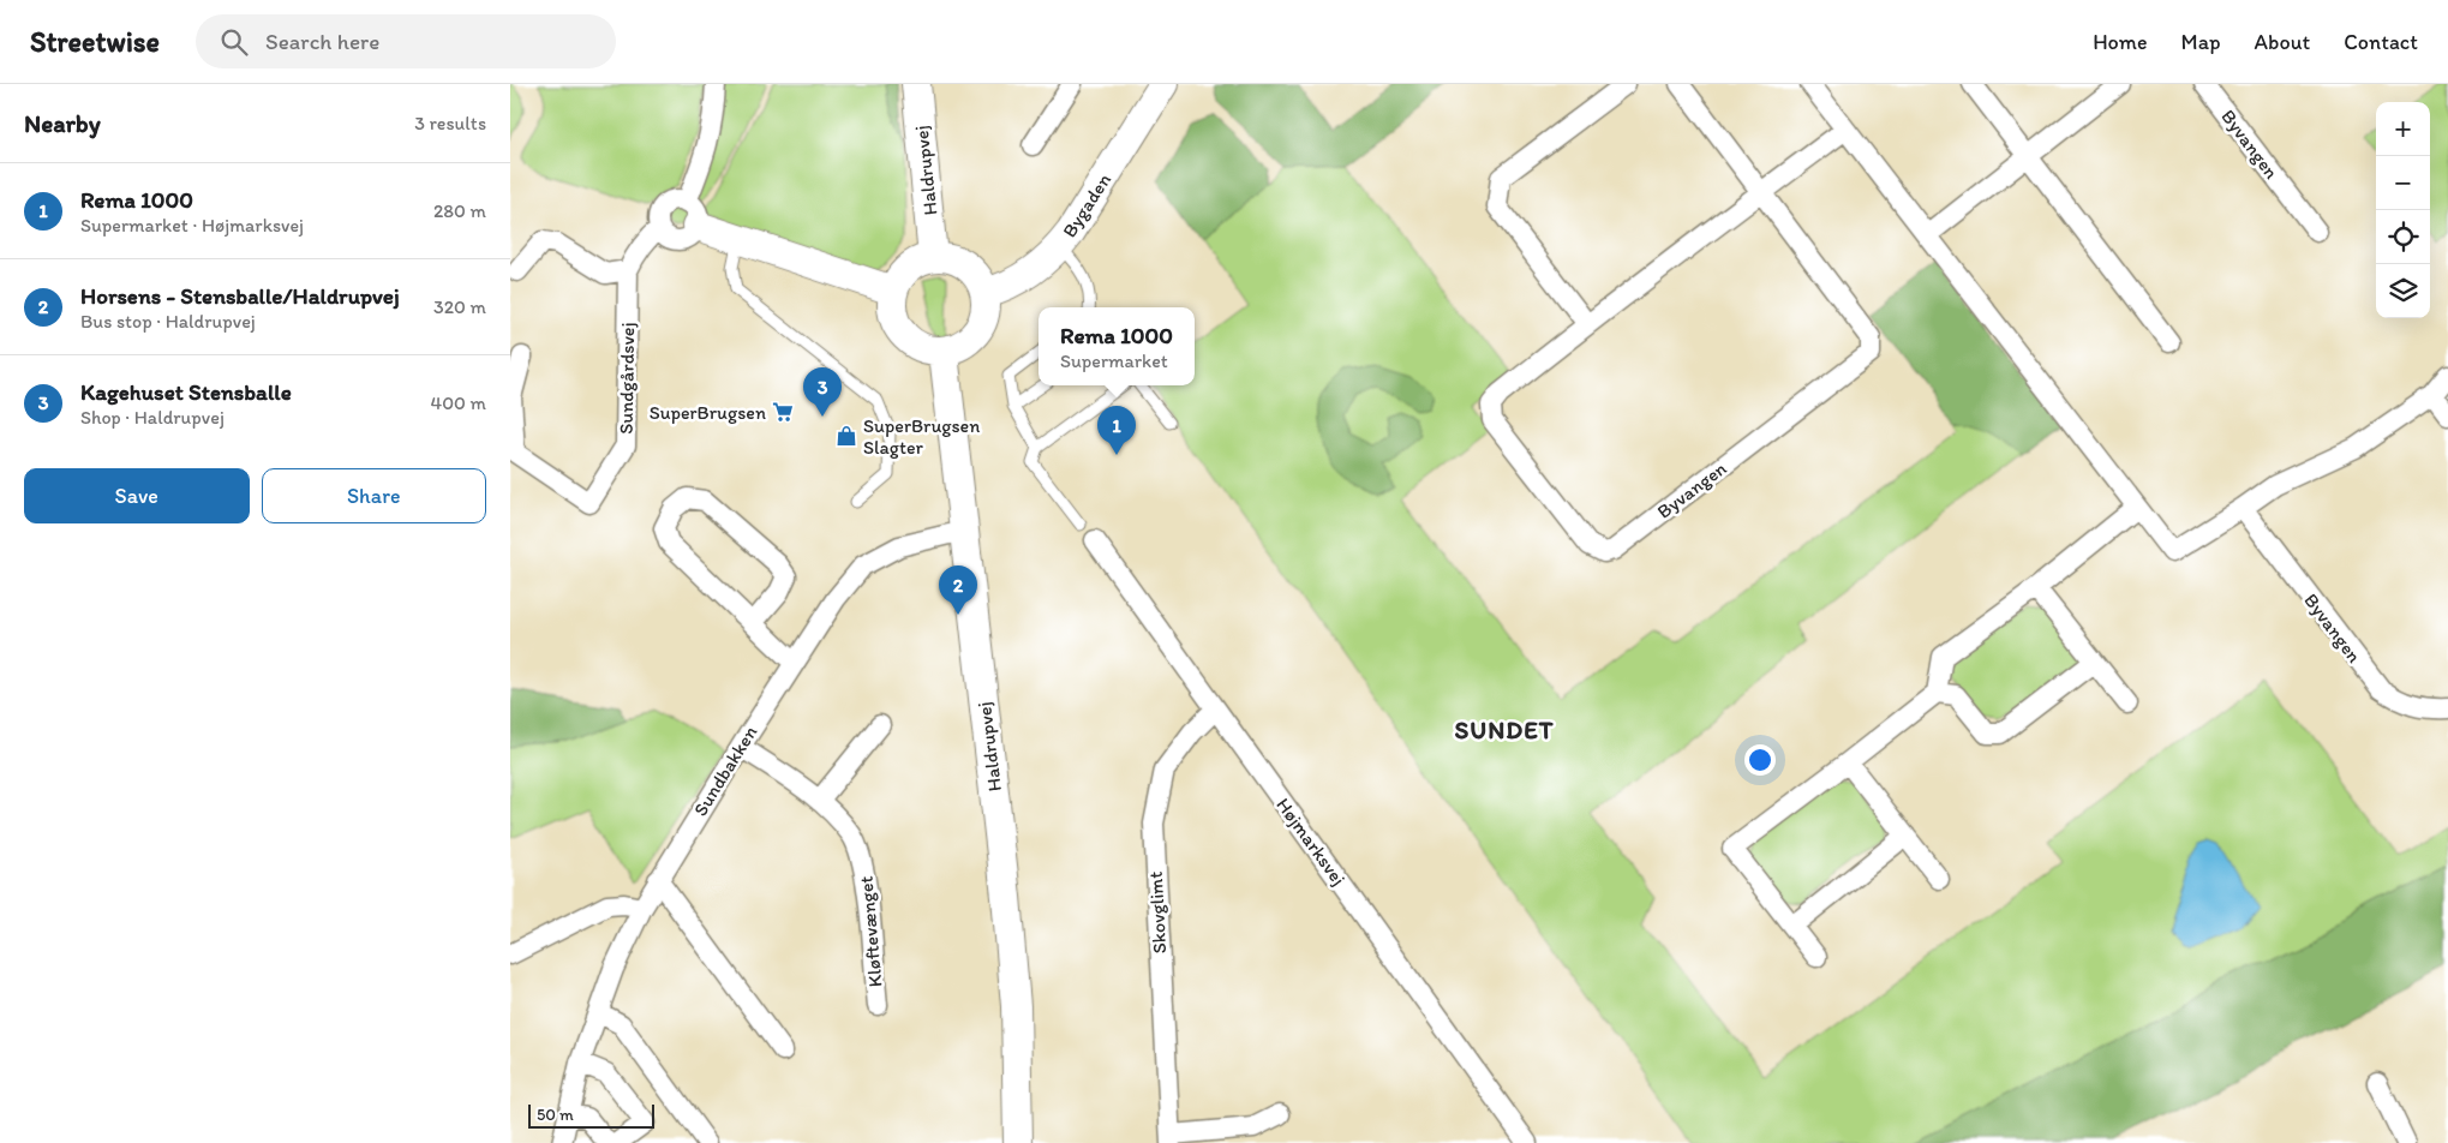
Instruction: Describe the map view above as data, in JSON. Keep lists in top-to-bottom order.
{
  "streets": {
    "main road": ["Haldrupvej", "Bygaden"],
    "street": [
      "Byvangen",
      "Sundgårdsvej",
      "Sundbakken",
      "Højmarksvej",
      "Skovglimt",
      "Kløftevænget"
    ]
  },
  "crossings": [
    ["Haldrupvej", "Bygaden"],
    ["Haldrupvej", "Sundbakken"],
    ["Sundbakken", "Kløftevænget"],
    ["Højmarksvej", "Skovglimt"]
  ],
  "districts": ["SUNDET"],
  "places": {
    "supermarket": ["SuperBrugsen"],
    "shop": ["SuperBrugsen Slagter"]
  },
  "scale_bar": "50 m",
  "page": {
    "header": "Streetwise",
    "search": "Search here",
    "nav": [
      "Home",
      "Map",
      "About",
      "Contact"
    ],
    "heading": ["Nearby", "3 results"],
    "map_buttons": ["+", "−"],
    "list": [
      {
        "mark": "1",
        "name": "Rema 1000",
        "note": "Supermarket · Højmarksvej",
        "value": "280 m"
      },
      {
        "mark": "2",
        "name": "Horsens - Stensballe/Haldrupvej",
        "note": "Bus stop · Haldrupvej",
        "value": "320 m"
      },
      {
        "mark": "3",
        "name": "Kagehuset Stensballe",
        "note": "Shop · Haldrupvej",
        "value": "400 m"
      }
    ],
    "popup": ["Rema 1000", "Supermarket"],
    "pins": ["3", "1", "2"],
    "buttons": ["Save", "Share"],
    "scale": "50 m"
  }
}
